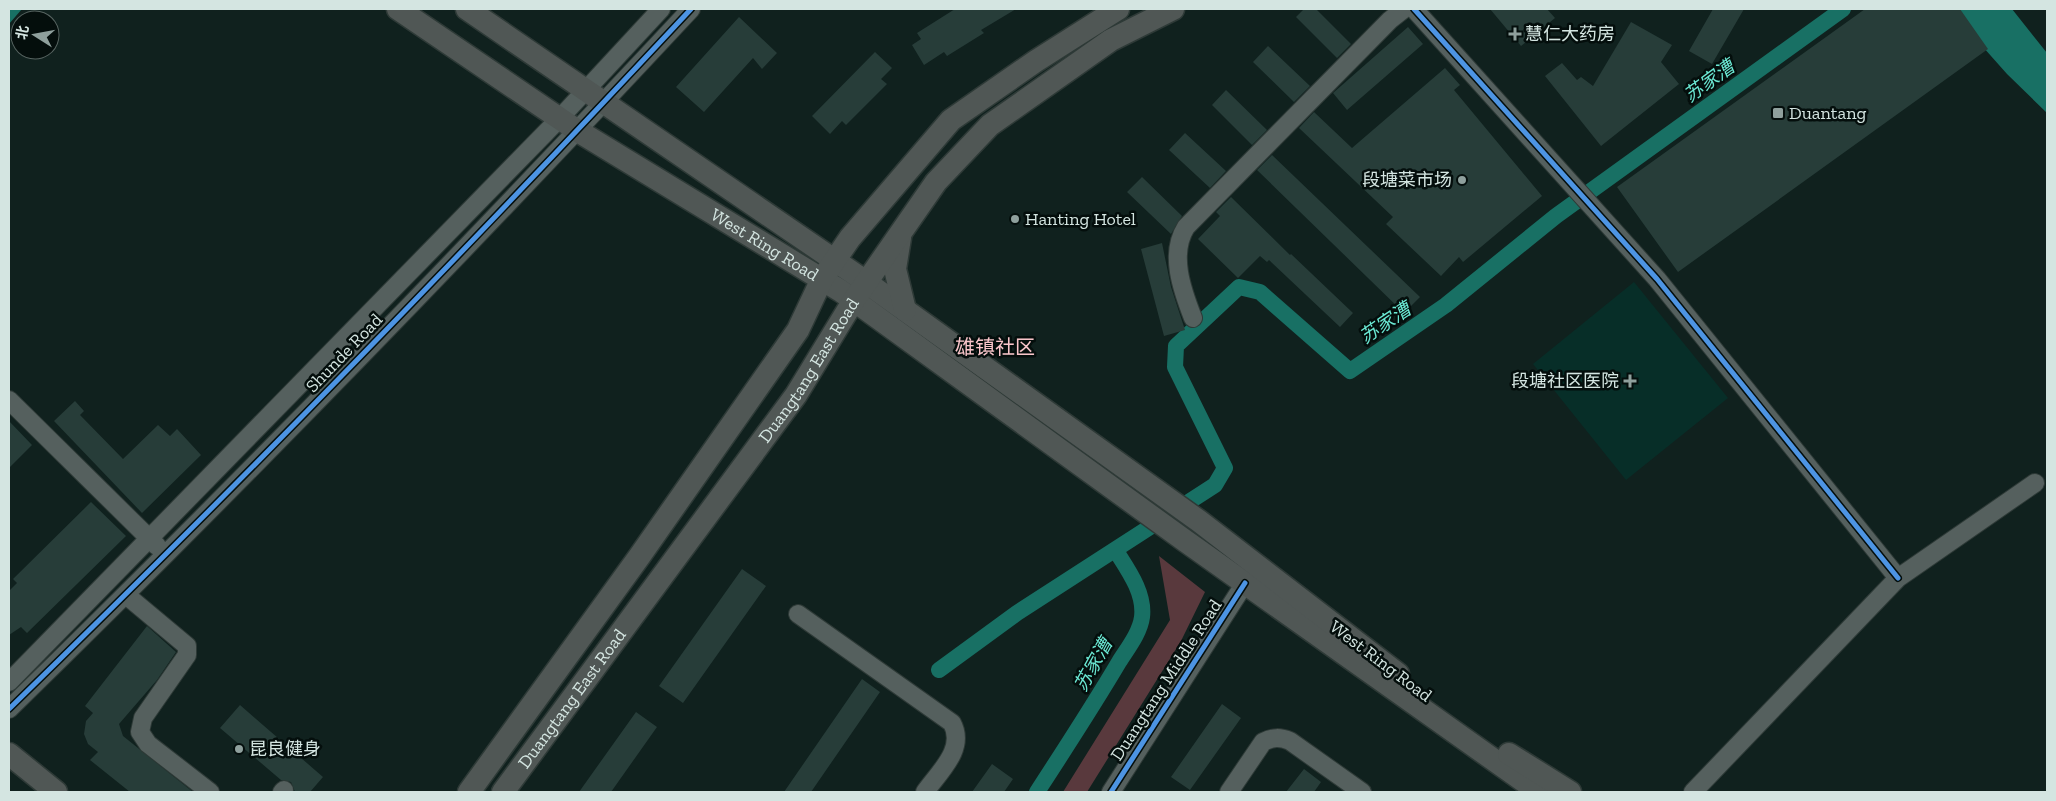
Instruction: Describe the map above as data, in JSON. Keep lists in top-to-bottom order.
{
  "streets": {
    "main road": ["West Ring Road", "Duangtang East Road"],
    "street": ["Shunde Road", "Duangtang Middle Road"]
  },
  "crossings": [
    ["West Ring Road", "Shunde Road"],
    ["West Ring Road", "Duangtang East Road"],
    ["West Ring Road", "Duangtang Middle Road"]
  ],
  "districts": ["雄镇社区"],
  "water": ["苏家漕"],
  "places": {
    "health": ["慧仁大药房", "段塘社区医院"],
    "transit": ["Duantang"],
    "other": ["段塘菜市场", "Hanting Hotel", "昆良健身"]
  },
  "north": "left"
}
